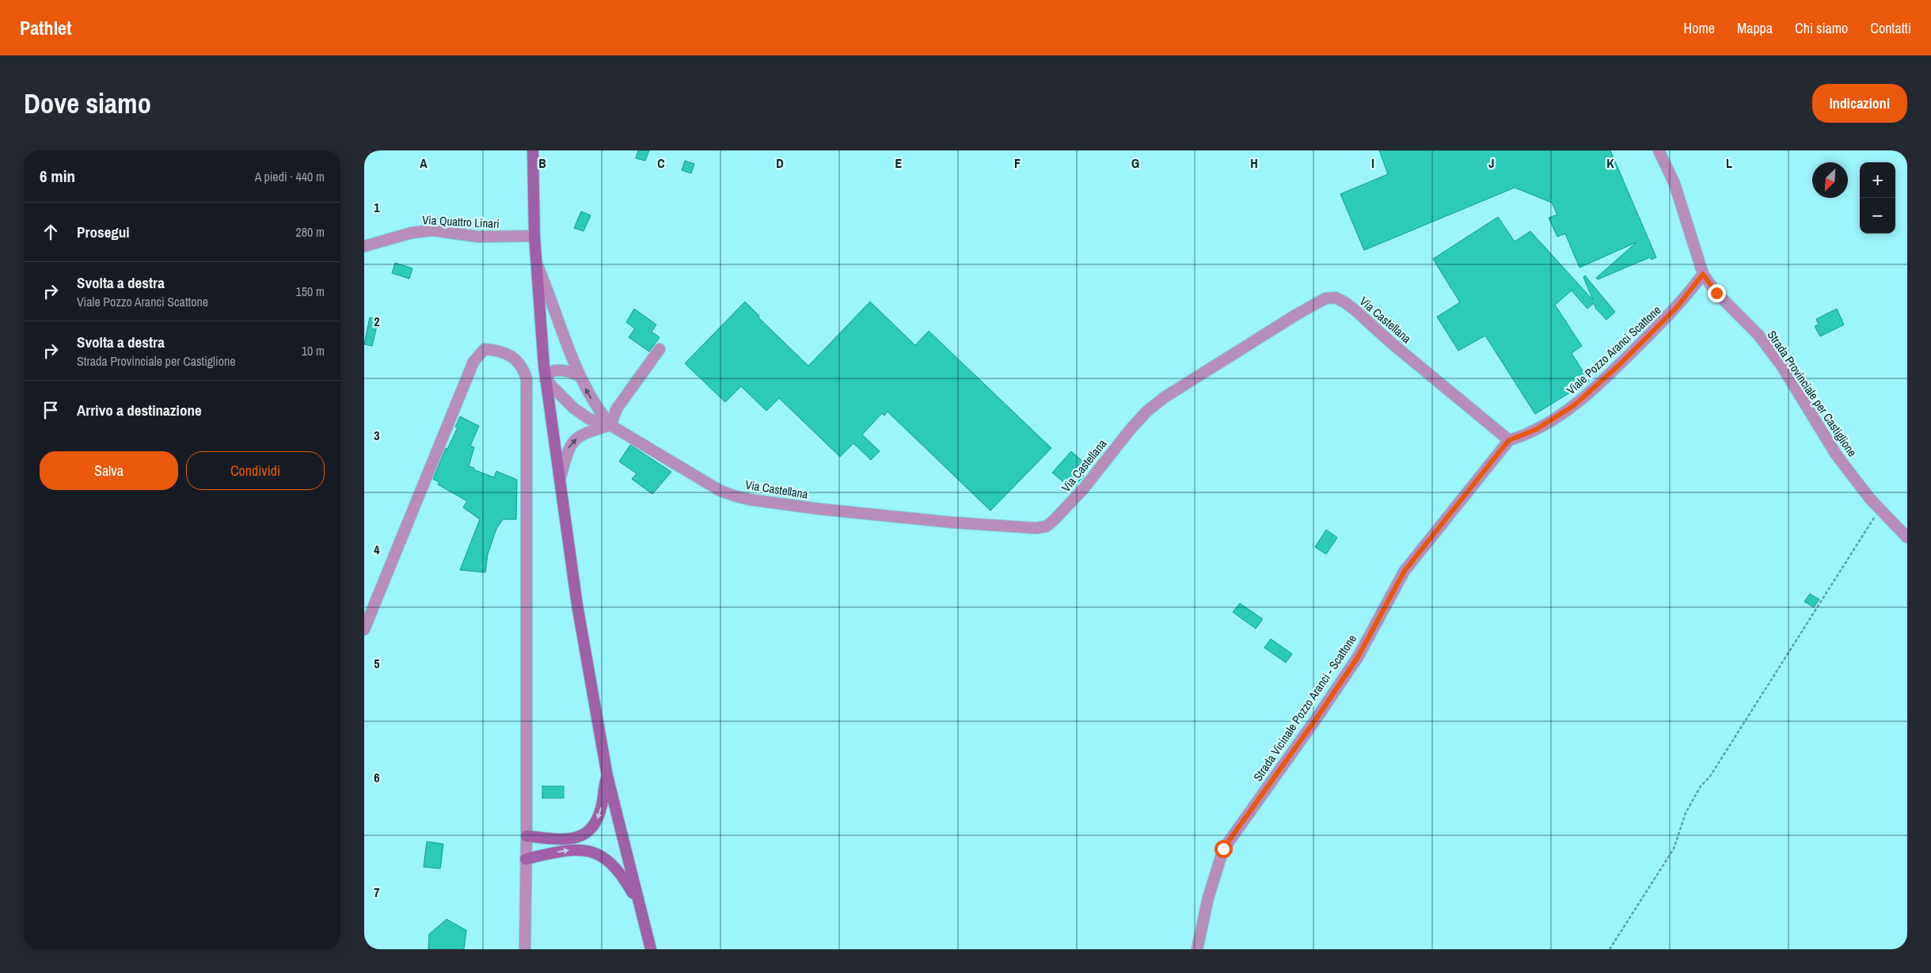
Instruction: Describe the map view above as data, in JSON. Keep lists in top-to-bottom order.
{
  "streets": {
    "street": [
      "Via Quattro Linari",
      "Via Castellana",
      "Viale Pozzo Aranci Scattone",
      "Strada Provinciale per Castiglione",
      "Strada Vicinale Pozzo Aranci - Scattone"
    ]
  },
  "crossings": [
    ["Via Castellana", "Viale Pozzo Aranci Scattone"],
    ["Via Castellana", "Strada Vicinale Pozzo Aranci - Scattone"],
    ["Viale Pozzo Aranci Scattone", "Strada Provinciale per Castiglione"],
    ["Viale Pozzo Aranci Scattone", "Strada Vicinale Pozzo Aranci - Scattone"]
  ],
  "north": "bottom left",
  "page": {
    "header": "Pathlet",
    "nav": [
      "Home",
      "Mappa",
      "Chi siamo",
      "Contatti"
    ],
    "buttons": [
      "Indicazioni",
      ["Salva", "Condividi"]
    ],
    "title": "Dove siamo",
    "heading": ["6 min", "A piedi · 440 m"],
    "map_buttons": ["+", "−"],
    "list": [
      ["Prosegui", "280 m"],
      ["Svolta a destra", "Viale Pozzo Aranci Scattone", "150 m"],
      ["Svolta a destra", "Strada Provinciale per Castiglione", "10 m"],
      "Arrivo a destinazione"
    ]
  },
  "grid": {
    "columns": [
      "A",
      "B",
      "C",
      "D",
      "E",
      "F",
      "G",
      "H",
      "I",
      "J",
      "K",
      "L"
    ],
    "rows": [
      "1",
      "2",
      "3",
      "4",
      "5",
      "6",
      "7"
    ]
  }
}
